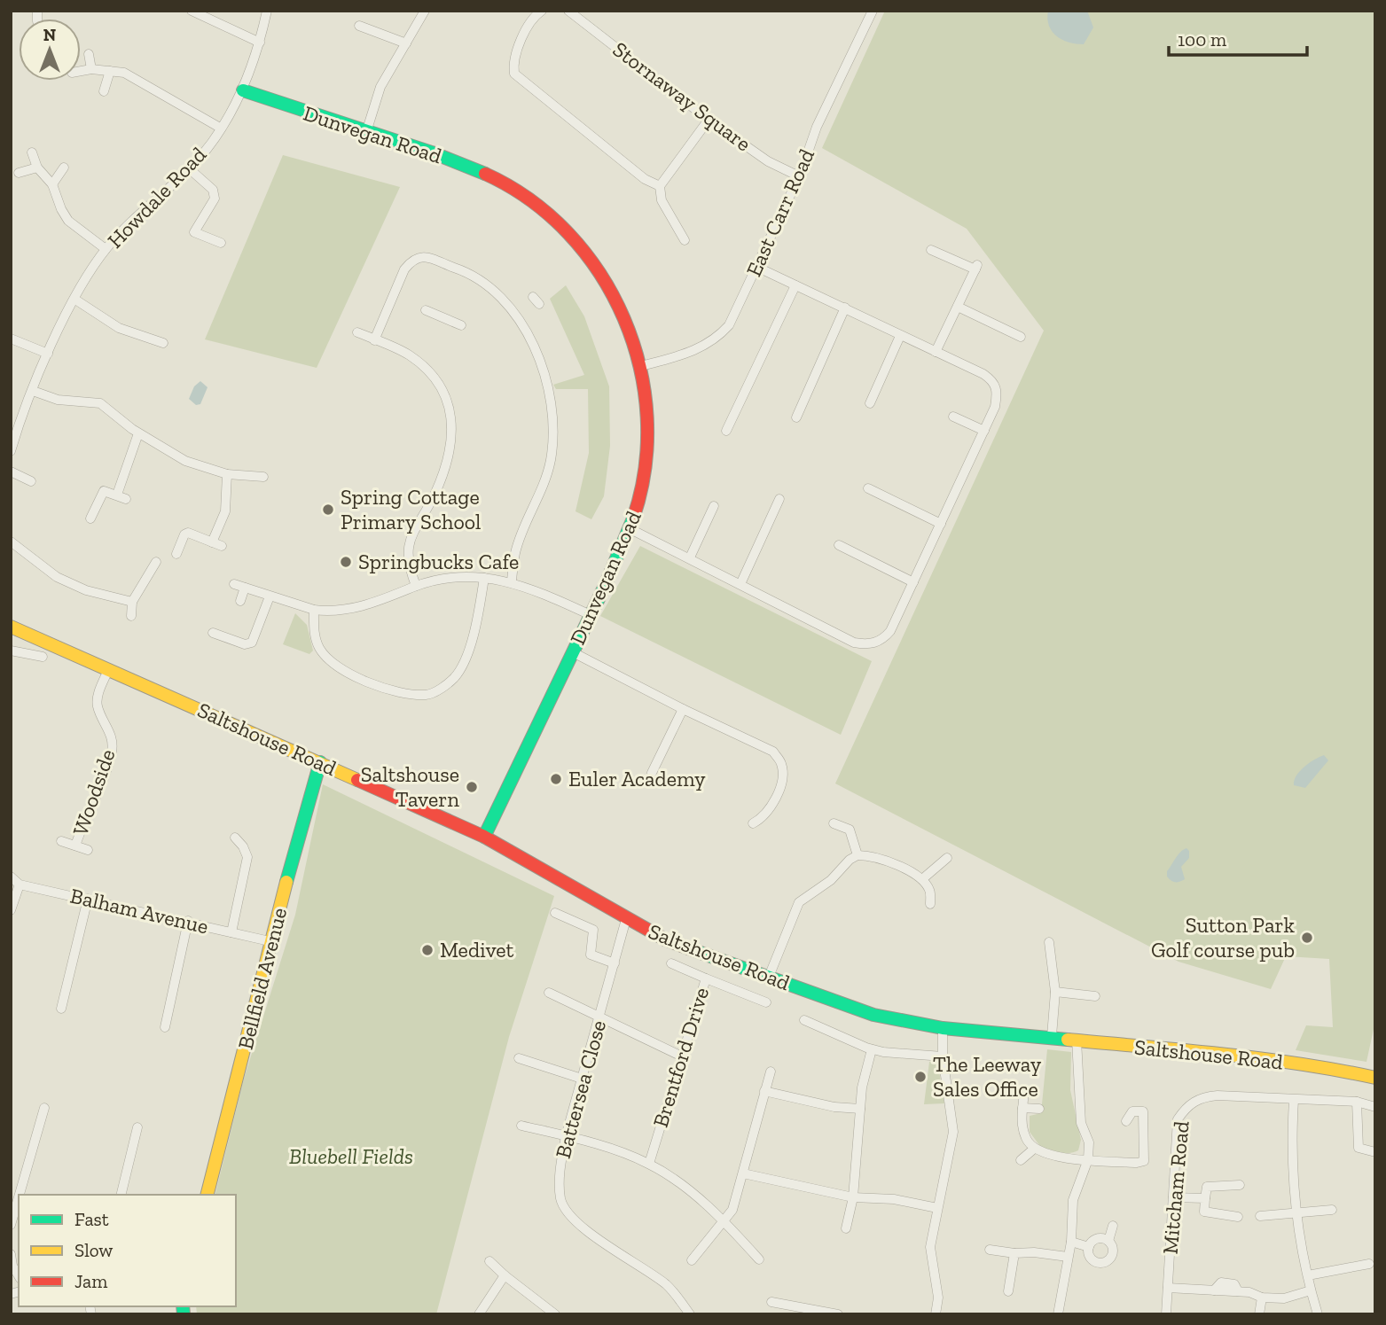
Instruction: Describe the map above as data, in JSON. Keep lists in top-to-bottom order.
{
  "streets": {
    "street": [
      "Stornaway Square",
      "Dunvegan Road",
      "Howdale Road",
      "East Carr Road",
      "Saltshouse Road",
      "Woodside",
      "Balham Avenue",
      "Bellfield Avenue",
      "Brentford Drive",
      "Battersea Close",
      "Mitcham Road"
    ]
  },
  "crossings": [
    ["Stornaway Square", "East Carr Road"],
    ["Dunvegan Road", "Howdale Road"],
    ["Dunvegan Road", "East Carr Road"],
    ["Dunvegan Road", "Saltshouse Road"],
    ["Saltshouse Road", "Woodside"],
    ["Saltshouse Road", "Bellfield Avenue"],
    ["Saltshouse Road", "Battersea Close"],
    ["Balham Avenue", "Bellfield Avenue"]
  ],
  "parks": ["Bluebell Fields"],
  "places": [
    "Spring Cottage Primary School",
    "Springbucks Cafe",
    "Euler Academy",
    "Saltshouse Tavern",
    "Sutton Park Golf course pub",
    "Medivet",
    "The Leeway Sales Office"
  ],
  "legend": ["Fast", "Slow", "Jam"],
  "scale_bar": "100 m",
  "north": "top"
}
